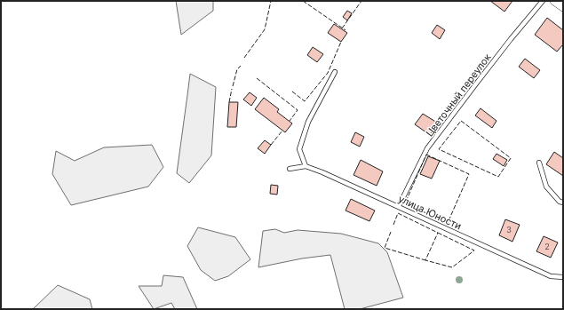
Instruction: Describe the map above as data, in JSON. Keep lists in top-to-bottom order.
{
  "streets": {
    "lane": ["Цветочный переулок", "улица Юности"]
  },
  "crossings": [
    ["Цветочный переулок", "улица Юности"]
  ],
  "house_numbers": ["3", "2"]
}
